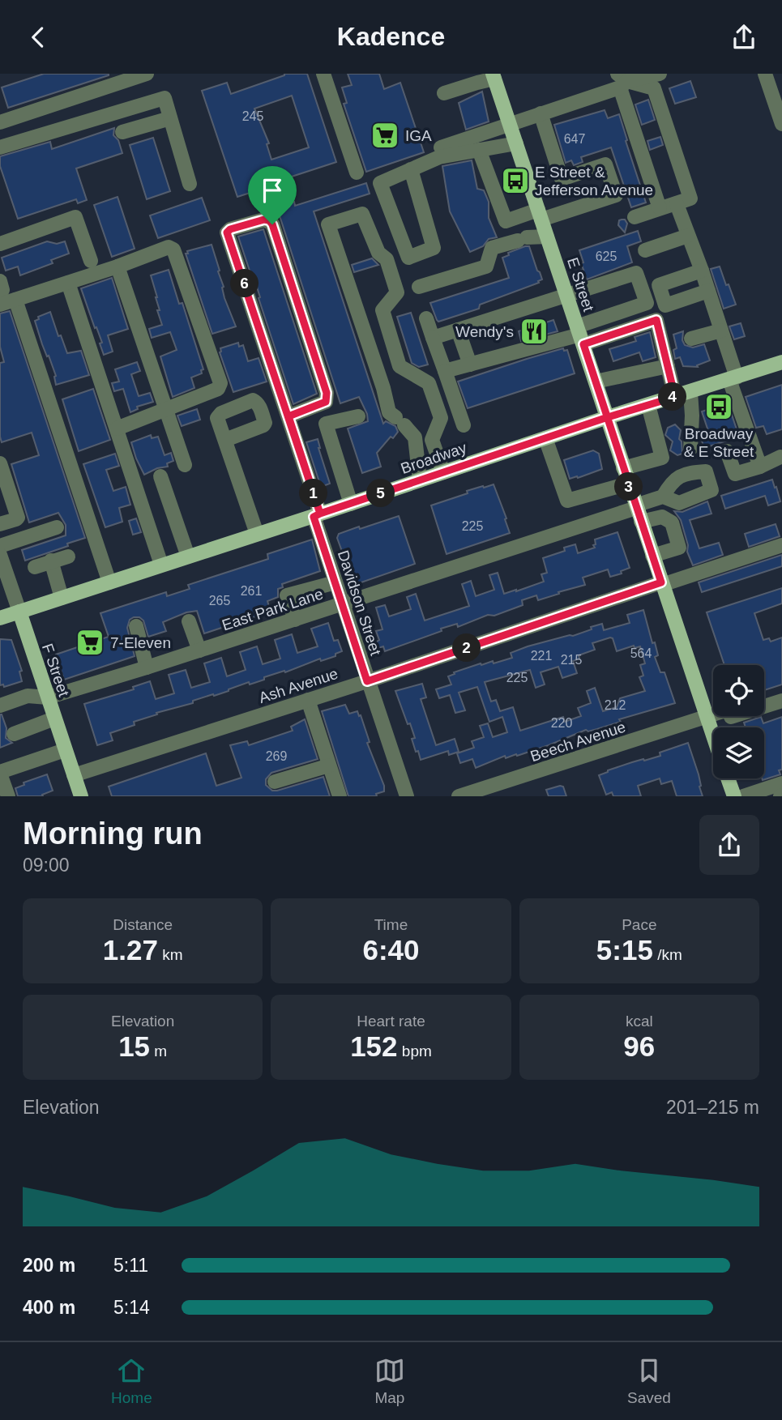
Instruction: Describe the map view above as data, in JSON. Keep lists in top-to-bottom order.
{
  "streets": {
    "main road": ["E Street", "Broadway", "F Street"],
    "street": [
      "Davidson Street",
      "East Park Lane",
      "Ash Avenue",
      "Beech Avenue"
    ]
  },
  "crossings": [
    ["E Street", "Broadway"],
    ["E Street", "East Park Lane"],
    ["E Street", "Ash Avenue"],
    ["E Street", "Beech Avenue"],
    ["Broadway", "Davidson Street"],
    ["Broadway", "F Street"],
    ["Davidson Street", "East Park Lane"],
    ["Davidson Street", "Ash Avenue"],
    ["East Park Lane", "F Street"],
    ["F Street", "Ash Avenue"]
  ],
  "places": {
    "supermarket": ["IGA", "7-Eleven"],
    "bus stop": ["E Street & Jefferson Avenue", "Broadway & E Street"],
    "restaurant": ["Wendy's"]
  },
  "house_numbers": [
    "245",
    "647",
    "625",
    "225",
    "261",
    "265",
    "564",
    "221",
    "215",
    "225",
    "212",
    "220",
    "269"
  ],
  "page": {
    "header": "Kadence",
    "pins": [
      "6",
      "4",
      "3",
      "1",
      "5",
      "2"
    ],
    "heading": ["Morning run", "09:00"],
    "stats": [
      ["Distance", "1.27 km"],
      ["Time", "6:40"],
      ["Pace", "5:15 /km"],
      ["Elevation", "15 m"],
      ["Heart rate", "152 bpm"],
      ["kcal", "96"]
    ],
    "chart": ["Elevation", "201–215 m"],
    "list": [
      {
        "name": "200 m",
        "note": "5:11"
      },
      {
        "name": "400 m",
        "note": "5:14"
      }
    ],
    "tabs": ["Home", "Map", "Saved"]
  }
}
